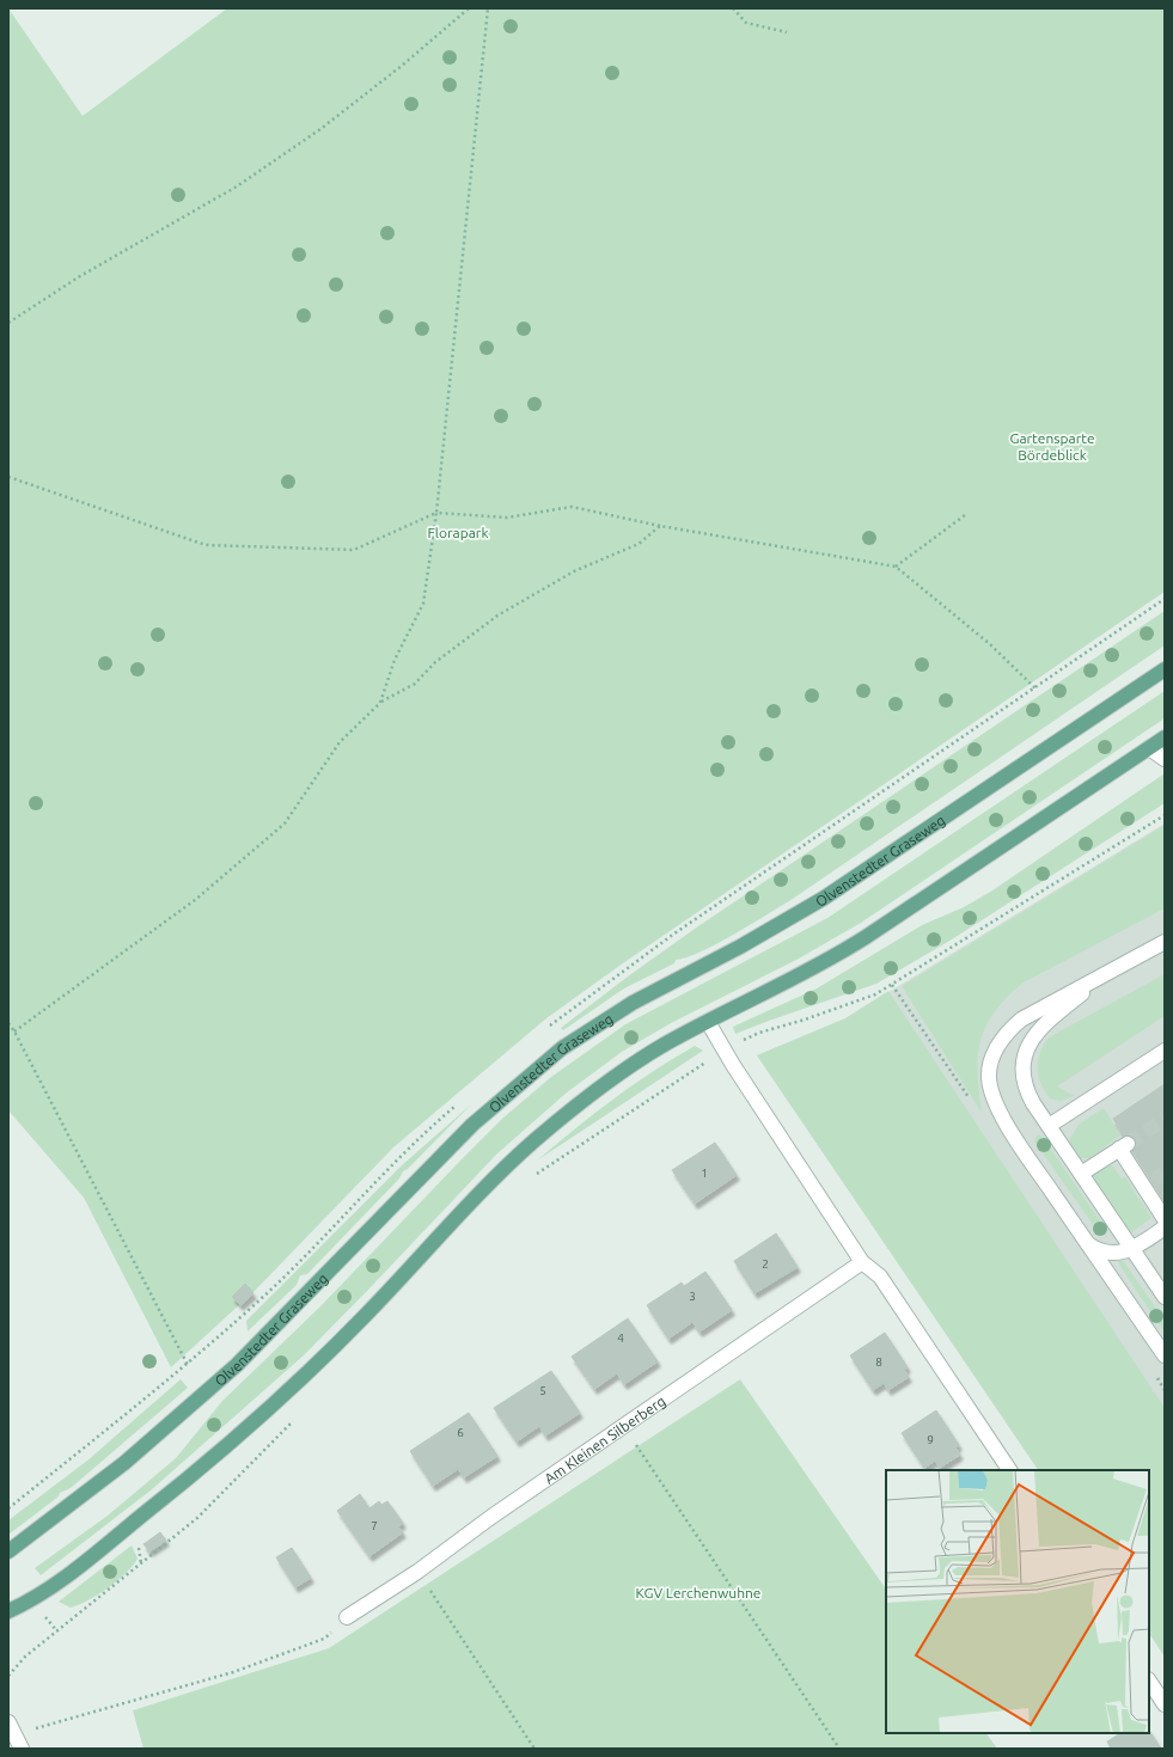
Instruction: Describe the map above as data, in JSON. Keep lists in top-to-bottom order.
{
  "streets": {
    "main road": ["Olvenstedter Graseweg"],
    "street": ["Am Kleinen Silberberg"]
  },
  "parks": ["Gartensparte Bördeblick", "Florapark", "KGV Lerchenwuhne"],
  "house_numbers": [
    "1",
    "2",
    "3",
    "4",
    "8",
    "5",
    "6",
    "9",
    "7"
  ]
}
